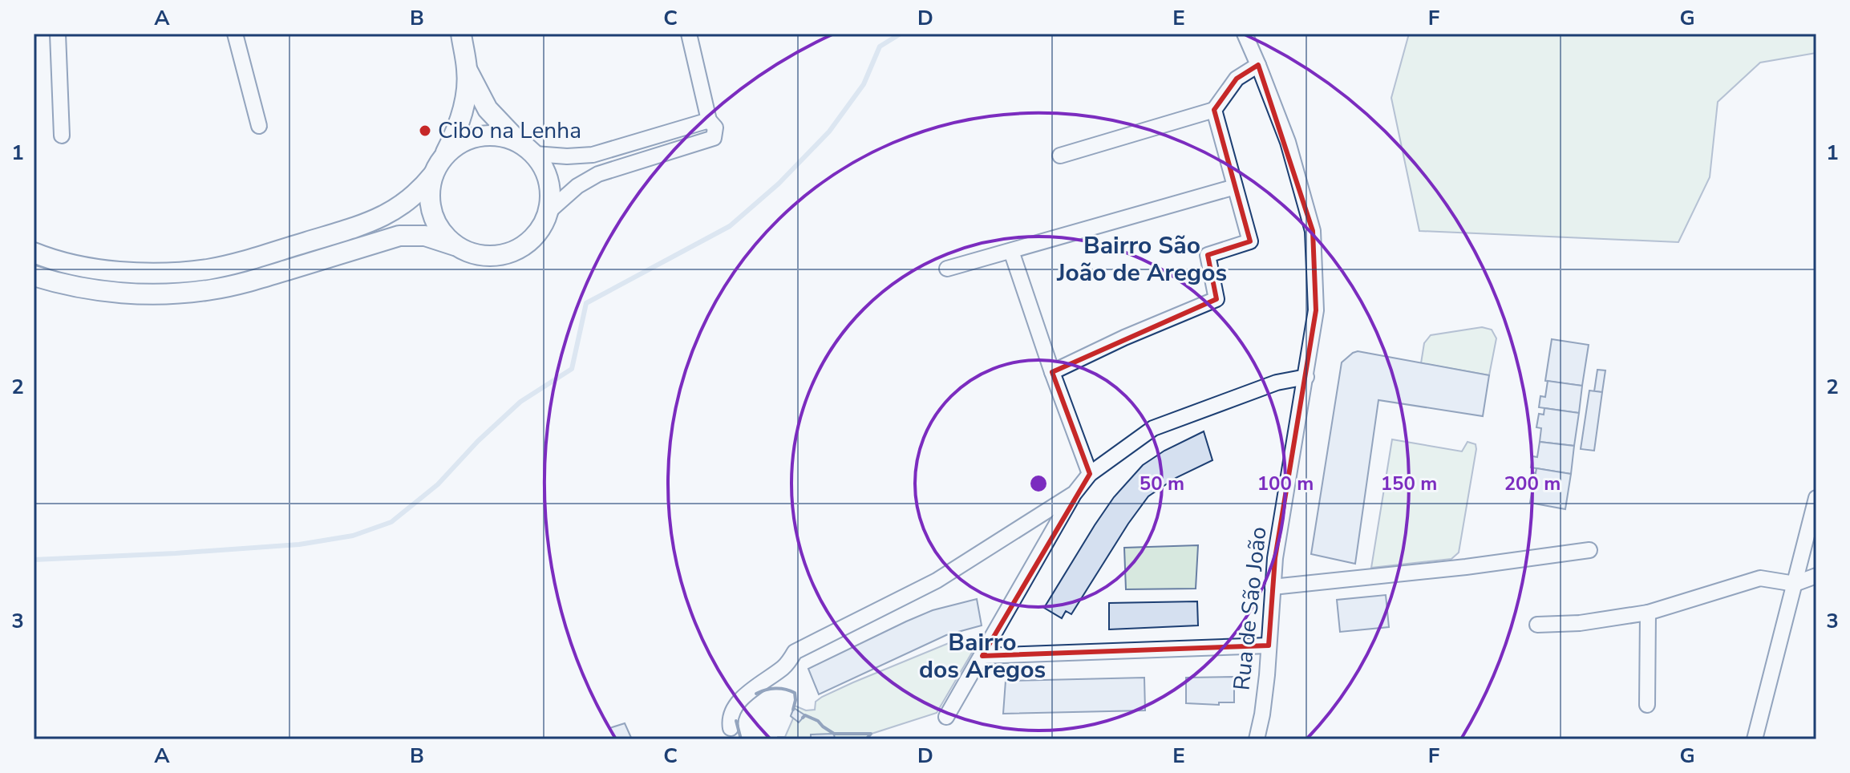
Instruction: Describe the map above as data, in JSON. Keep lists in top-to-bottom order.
{
  "streets": {
    "street": ["Rua de São João"]
  },
  "districts": ["Bairro São João de Aregos", "Bairro dos Aregos"],
  "places": ["Cibo na Lenha"],
  "grid": {
    "columns": [
      "A",
      "B",
      "C",
      "D",
      "E",
      "F",
      "G"
    ],
    "rows": ["1", "2", "3"]
  },
  "rings": [
    "50 m",
    "100 m",
    "150 m",
    "200 m"
  ]
}
